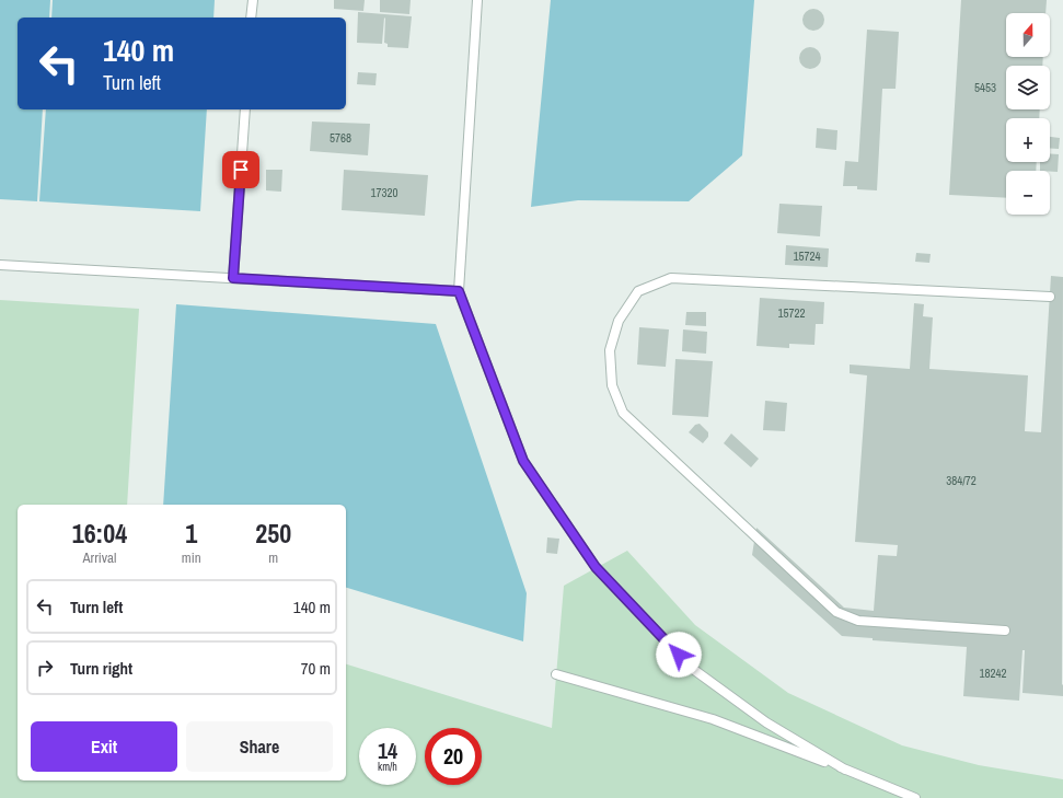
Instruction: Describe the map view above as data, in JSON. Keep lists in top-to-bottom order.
{
  "house_numbers": [
    "5453",
    "5768",
    "17320",
    "15724",
    "15722",
    "384/72",
    "18242"
  ],
  "north": "top",
  "page": {
    "map_buttons": ["+", "−"],
    "turn": ["140 m", "Turn left"],
    "eta": [
      "16:04",
      "Arrival",
      "1",
      "min",
      "250",
      "m"
    ],
    "list": [
      {
        "name": "Turn left",
        "value": "140 m"
      },
      {
        "name": "Turn right",
        "value": "70 m"
      }
    ],
    "buttons": ["Exit", "Share"],
    "speed": "14 km/h",
    "limit": "20"
  }
}
